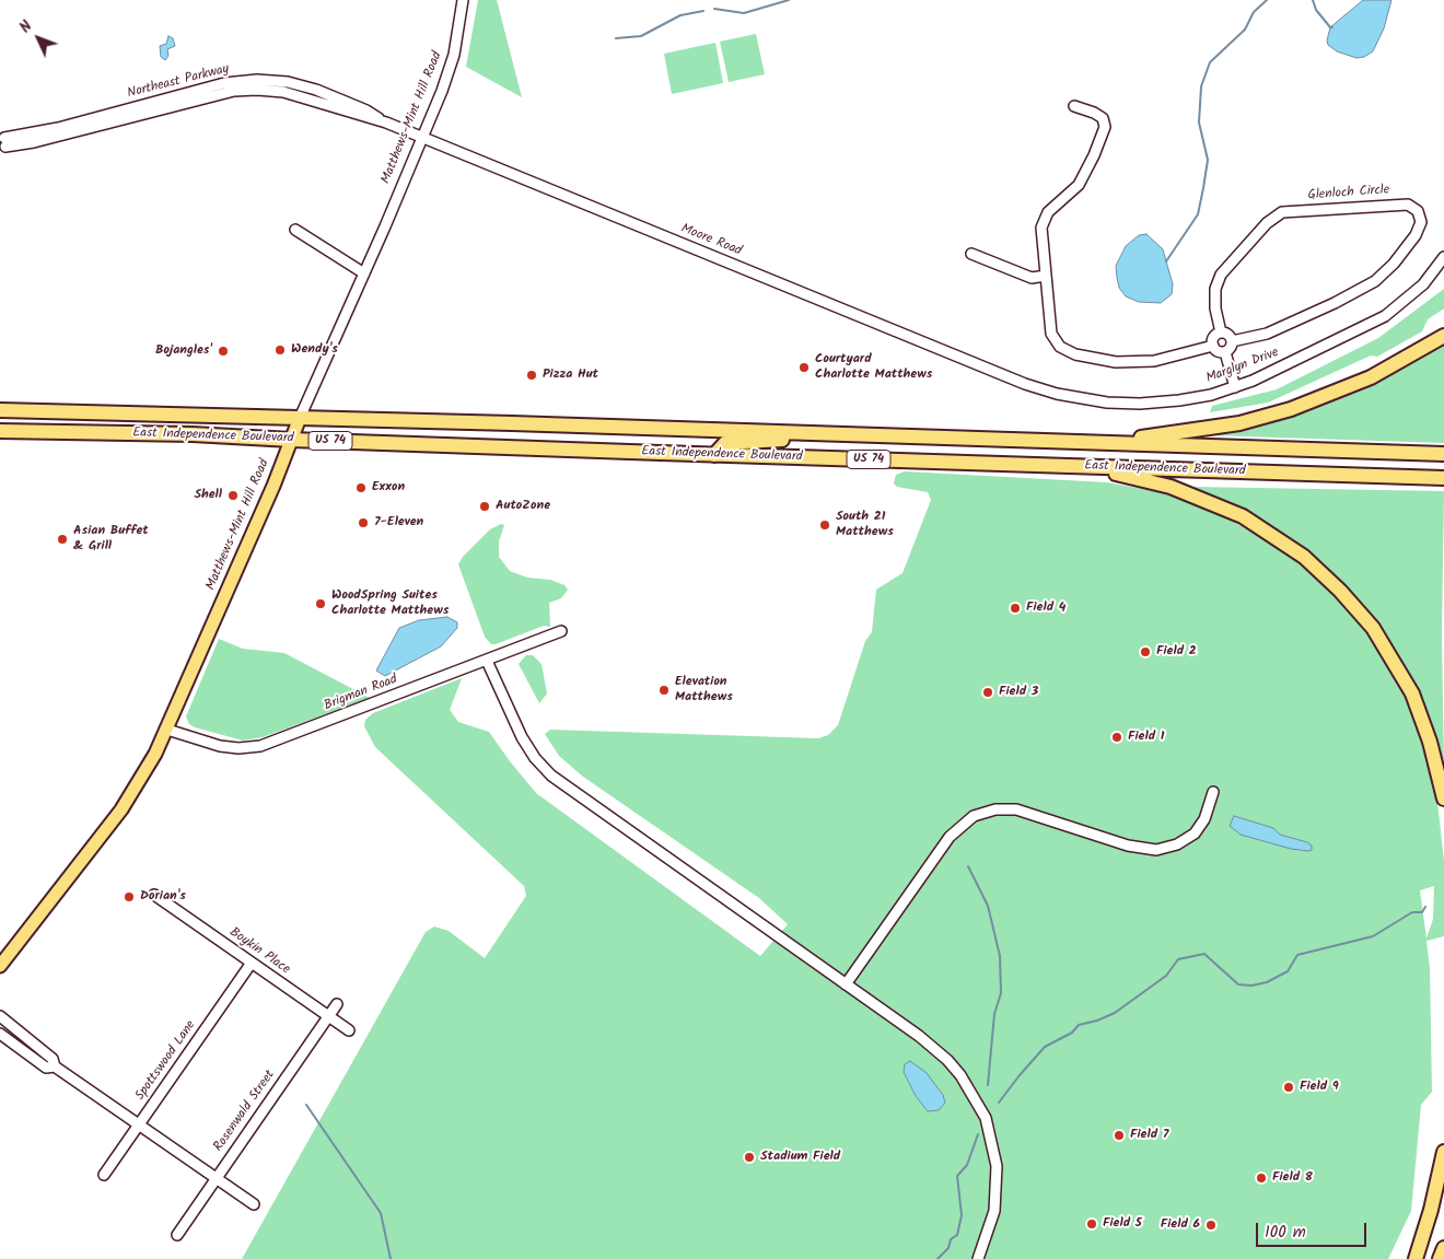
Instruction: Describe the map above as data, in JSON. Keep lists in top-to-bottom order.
{
  "streets": {
    "highway": ["East Independence Boulevard", "US 74"],
    "main road": ["Matthews-Mint Hill Road"],
    "street": [
      "Northeast Parkway",
      "Glenloch Circle",
      "Moore Road",
      "Marglyn Drive",
      "Brigman Road",
      "Boykin Place",
      "Spottswood Lane",
      "Rosenwald Street"
    ]
  },
  "crossings": [
    ["Northeast Parkway", "Matthews-Mint Hill Road"],
    ["Northeast Parkway", "Moore Road"],
    ["Matthews-Mint Hill Road", "Moore Road"],
    ["Matthews-Mint Hill Road", "East Independence Boulevard"],
    ["Matthews-Mint Hill Road", "Brigman Road"],
    ["Moore Road", "Marglyn Drive"],
    ["Boykin Place", "Spottswood Lane"],
    ["Boykin Place", "Rosenwald Street"]
  ],
  "places": [
    "Wendy's",
    "Bojangles'",
    "Courtyard Charlotte Matthews",
    "Pizza Hut",
    "Exxon",
    "Shell",
    "AutoZone",
    "7-Eleven",
    "South 21 Matthews",
    "Asian Buffet & Grill",
    "WoodSpring Suites Charlotte Matthews",
    "Field 4",
    "Field 2",
    "Elevation Matthews",
    "Field 3",
    "Field 1",
    "Dorian's",
    "Field 9",
    "Field 7",
    "Stadium Field",
    "Field 8",
    "Field 5",
    "Field 6"
  ],
  "scale_bar": "100 m",
  "north": "top left"
}
